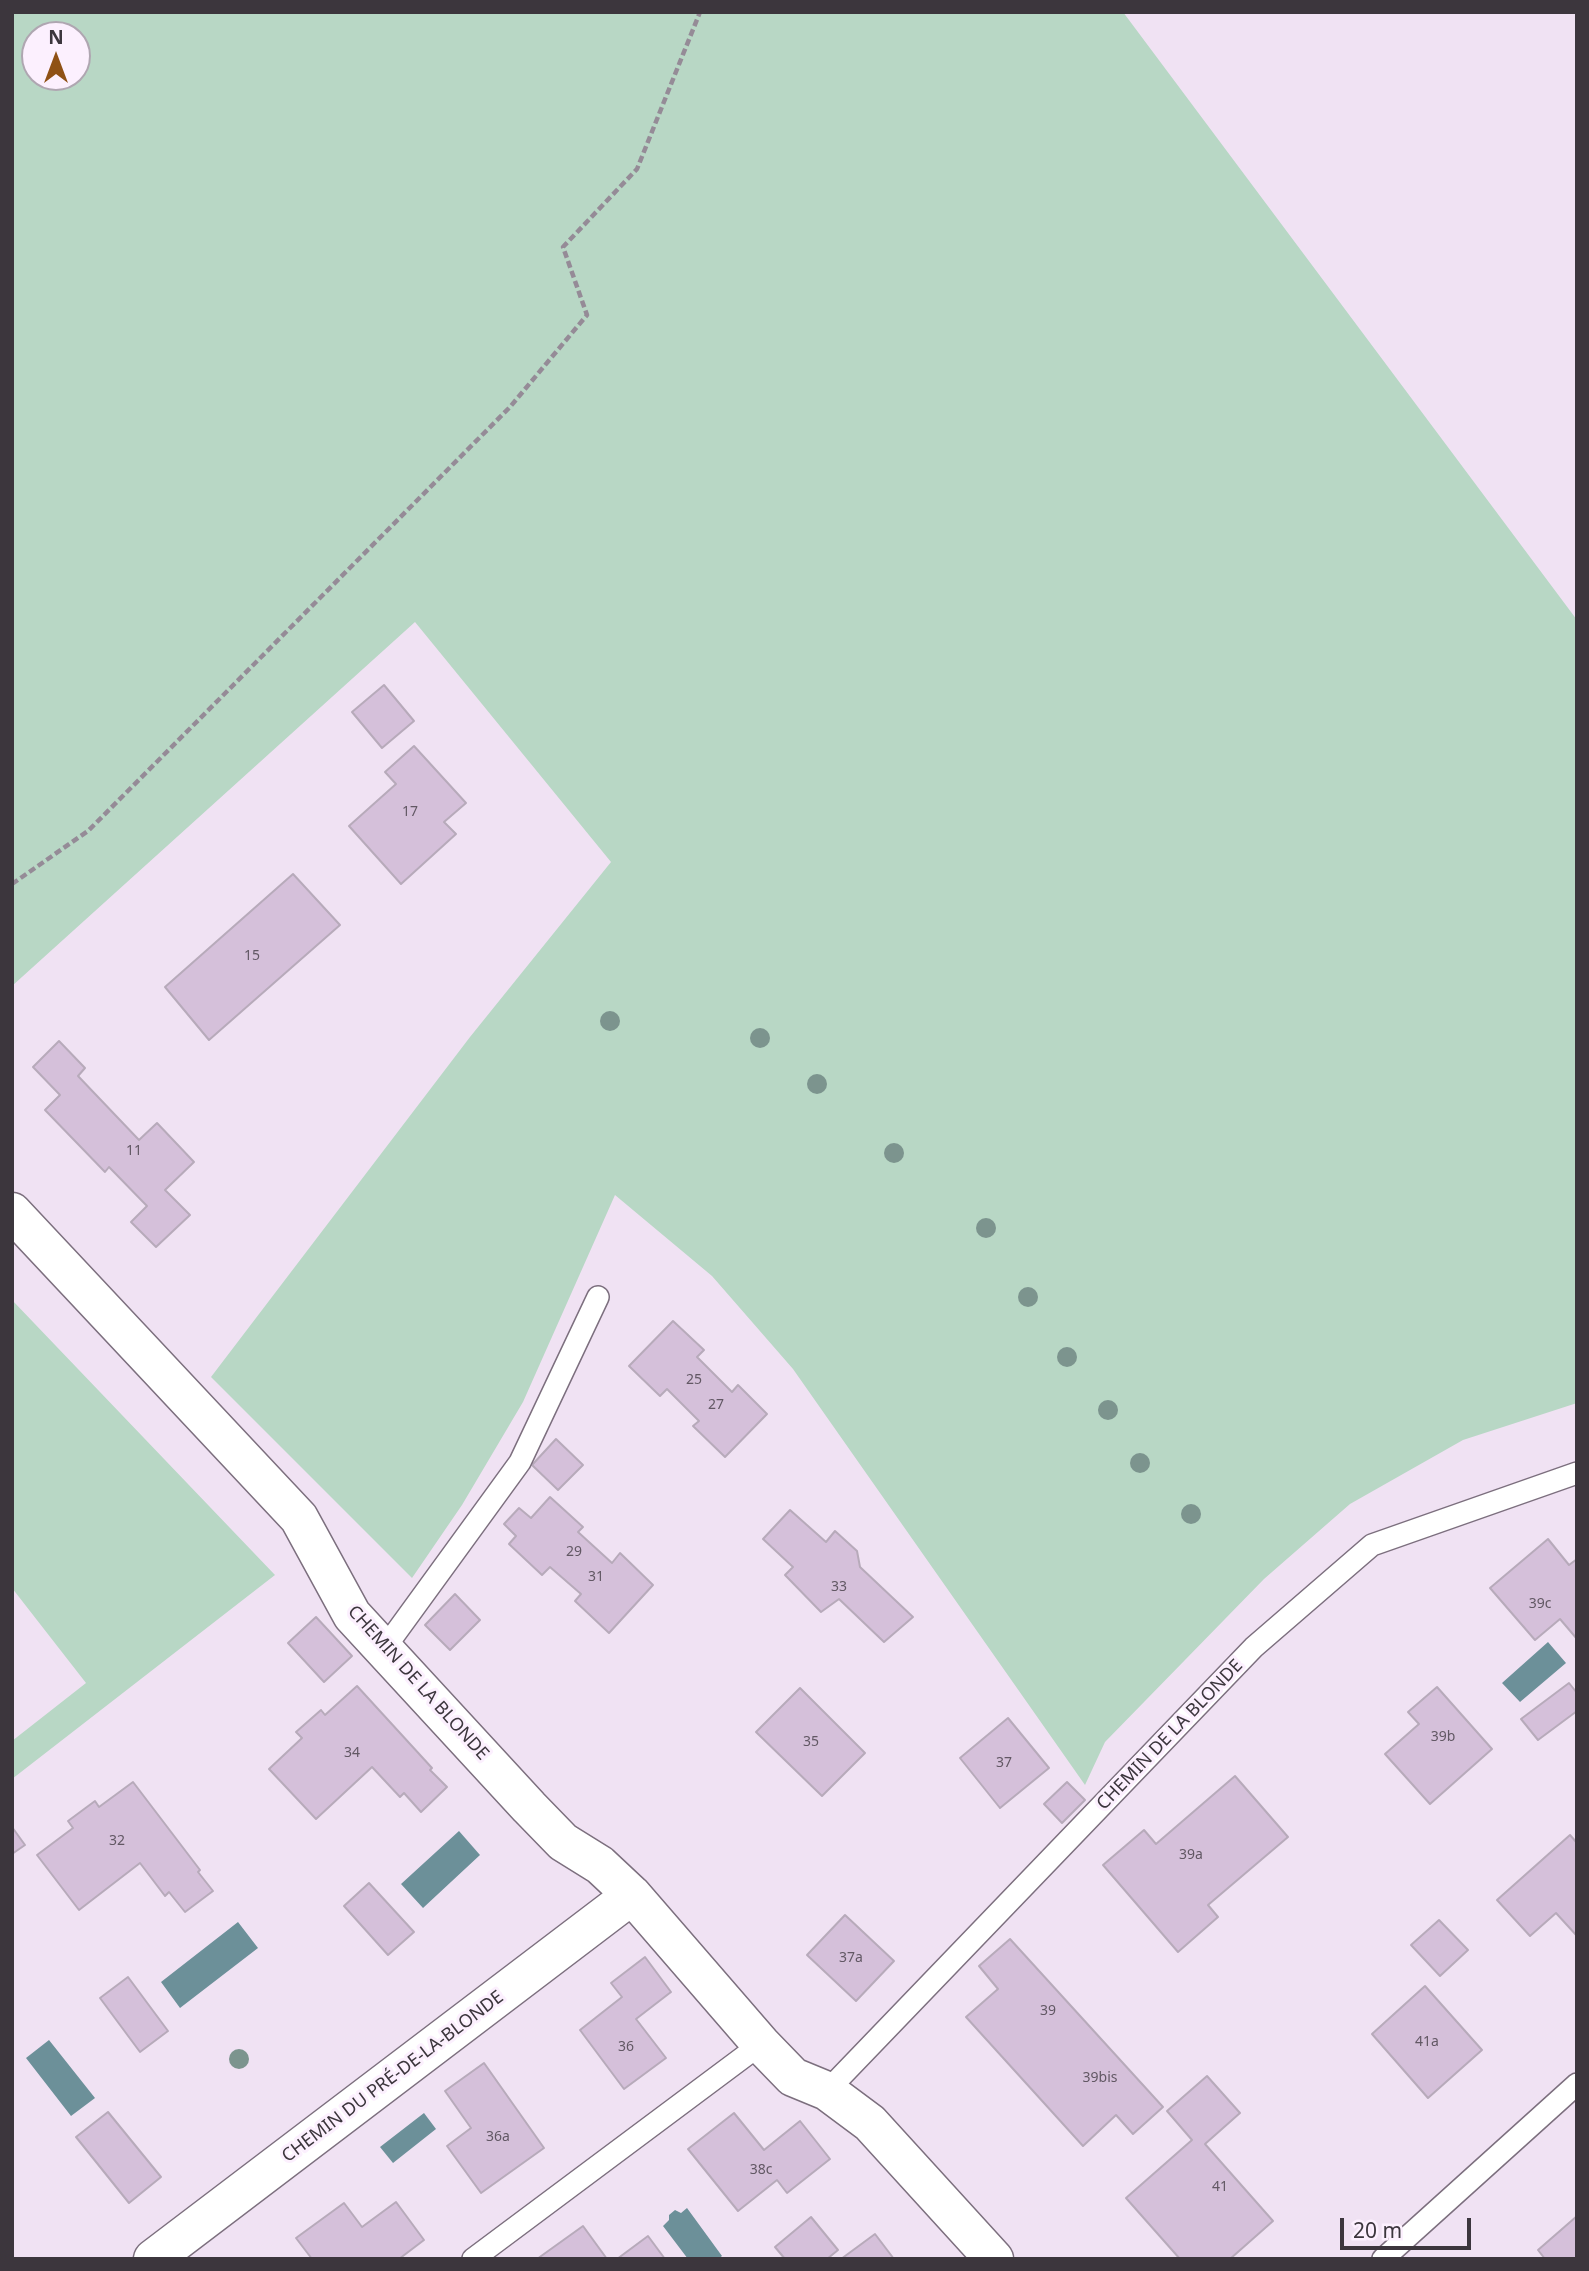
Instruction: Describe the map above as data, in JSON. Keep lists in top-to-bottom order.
{
  "streets": {
    "street": ["CHEMIN DE LA BLONDE", "CHEMIN DU PRÉ-DE-LA-BLONDE"]
  },
  "crossings": [
    ["CHEMIN DE LA BLONDE", "CHEMIN DU PRÉ-DE-LA-BLONDE"]
  ],
  "house_numbers": [
    "17",
    "15",
    "11",
    "25",
    "27",
    "29",
    "31",
    "33",
    "39c",
    "39b",
    "35",
    "34",
    "37",
    "32",
    "39a",
    "37a",
    "39",
    "41a",
    "36",
    "39bis",
    "36a",
    "38c",
    "41"
  ],
  "scale_bar": "20 m",
  "north": "top"
}
